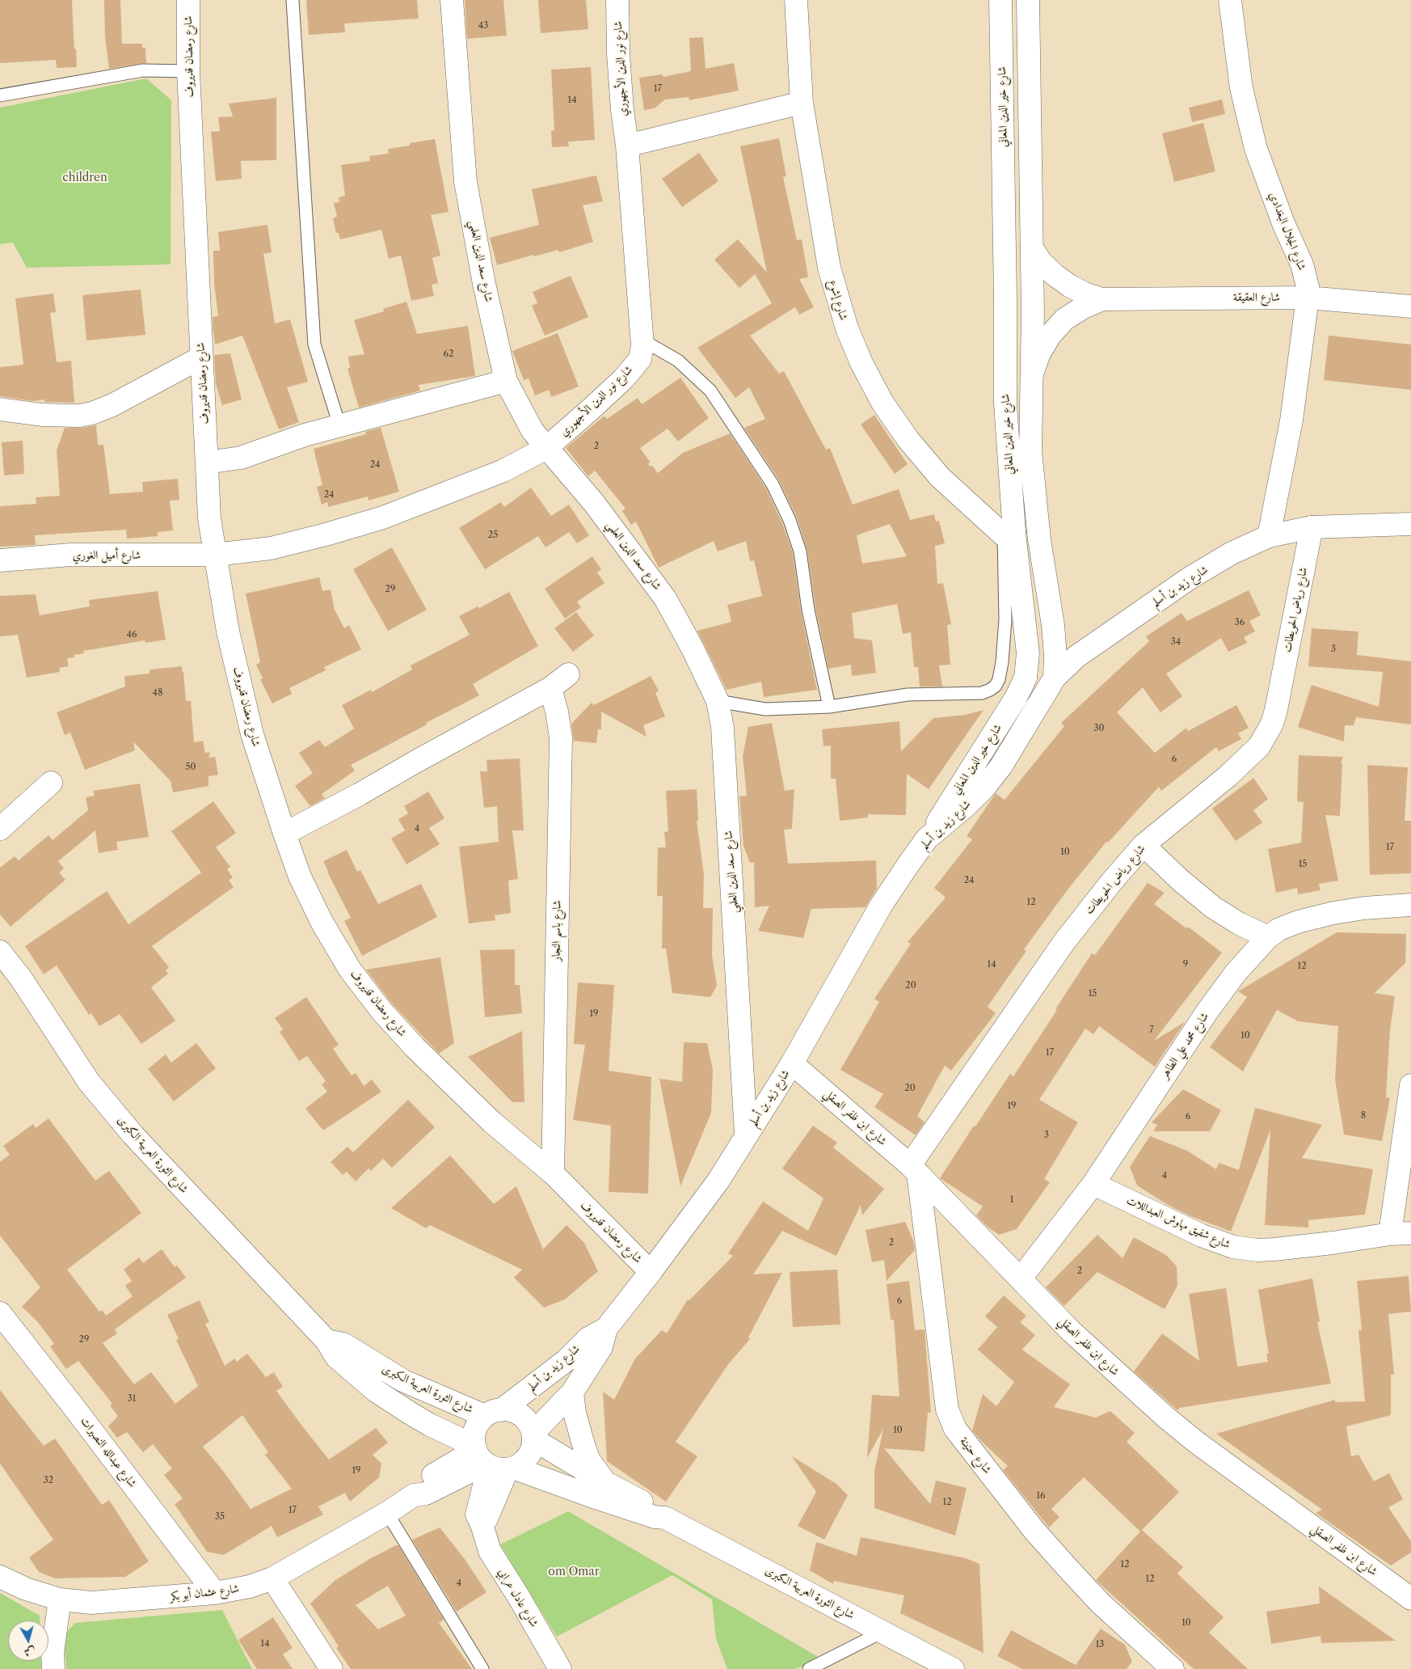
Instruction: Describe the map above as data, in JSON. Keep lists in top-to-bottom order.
{
  "streets": {
    "street": [
      "شارع رمضان قديروف",
      "شارع نور الدين الأجهوري",
      "شارع خير الدين المعاني",
      "شارع الجلال البغدادي",
      "شارع سعد الدين العلمي",
      "شارع العقيقة",
      "شارع إشوع",
      "شارع أميل الغوري",
      "شارع زيد بن أسلم",
      "شارع رياض الحويطات",
      "شارع باسم النجار",
      "شارع محمد علي الطاهر",
      "شارع ابن ظفر الصقلي",
      "شارع الثورة العربية الكبرى",
      "شارع شفيق مهاوش العبداللات",
      "شارع عبدالله النصيرات",
      "شارع حنينة",
      "شارع عثمان أبو بكر",
      "شارع عادل عرابي"
    ]
  },
  "crossings": [
    ["شارع رمضان قديروف", "شارع نور الدين الأجهوري"],
    ["شارع رمضان قديروف", "شارع أميل الغوري"],
    ["شارع رمضان قديروف", "شارع زيد بن أسلم"],
    ["شارع رمضان قديروف", "شارع باسم النجار"],
    ["شارع نور الدين الأجهوري", "شارع سعد الدين العلمي"],
    ["شارع نور الدين الأجهوري", "شارع أميل الغوري"],
    ["شارع خير الدين المعاني", "شارع العقيقة"],
    ["شارع خير الدين المعاني", "شارع إشوع"],
    ["شارع خير الدين المعاني", "شارع زيد بن أسلم"],
    ["شارع الجلال البغدادي", "شارع العقيقة"],
    ["شارع الجلال البغدادي", "شارع زيد بن أسلم"],
    ["شارع سعد الدين العلمي", "شارع زيد بن أسلم"],
    ["شارع زيد بن أسلم", "شارع رياض الحويطات"],
    ["شارع زيد بن أسلم", "شارع ابن ظفر الصقلي"],
    ["شارع زيد بن أسلم", "شارع الثورة العربية الكبرى"],
    ["شارع زيد بن أسلم", "شارع عثمان أبو بكر"],
    ["شارع زيد بن أسلم", "شارع عادل عرابي"],
    ["شارع رياض الحويطات", "شارع ابن ظفر الصقلي"],
    ["شارع رياض الحويطات", "شارع حنينة"],
    ["شارع محمد علي الطاهر", "شارع ابن ظفر الصقلي"],
    ["شارع محمد علي الطاهر", "شارع شفيق مهاوش العبداللات"],
    ["شارع ابن ظفر الصقلي", "شارع حنينة"],
    ["شارع الثورة العربية الكبرى", "شارع عثمان أبو بكر"],
    ["شارع الثورة العربية الكبرى", "شارع عادل عرابي"],
    ["شارع عبدالله النصيرات", "شارع عثمان أبو بكر"],
    ["شارع عثمان أبو بكر", "شارع عادل عرابي"]
  ],
  "parks": ["children", "om Omar"],
  "house_numbers": [
    "43",
    "17",
    "14",
    "62",
    "2",
    "24",
    "24",
    "25",
    "29",
    "36",
    "46",
    "34",
    "3",
    "48",
    "30",
    "6",
    "50",
    "4",
    "17",
    "10",
    "15",
    "24",
    "12",
    "14",
    "9",
    "12",
    "20",
    "15",
    "19",
    "7",
    "10",
    "17",
    "20",
    "19",
    "8",
    "6",
    "3",
    "4",
    "1",
    "2",
    "2",
    "6",
    "29",
    "31",
    "10",
    "19",
    "32",
    "16",
    "12",
    "17",
    "35",
    "12",
    "12",
    "4",
    "10",
    "14",
    "13"
  ],
  "north": "bottom"
}
